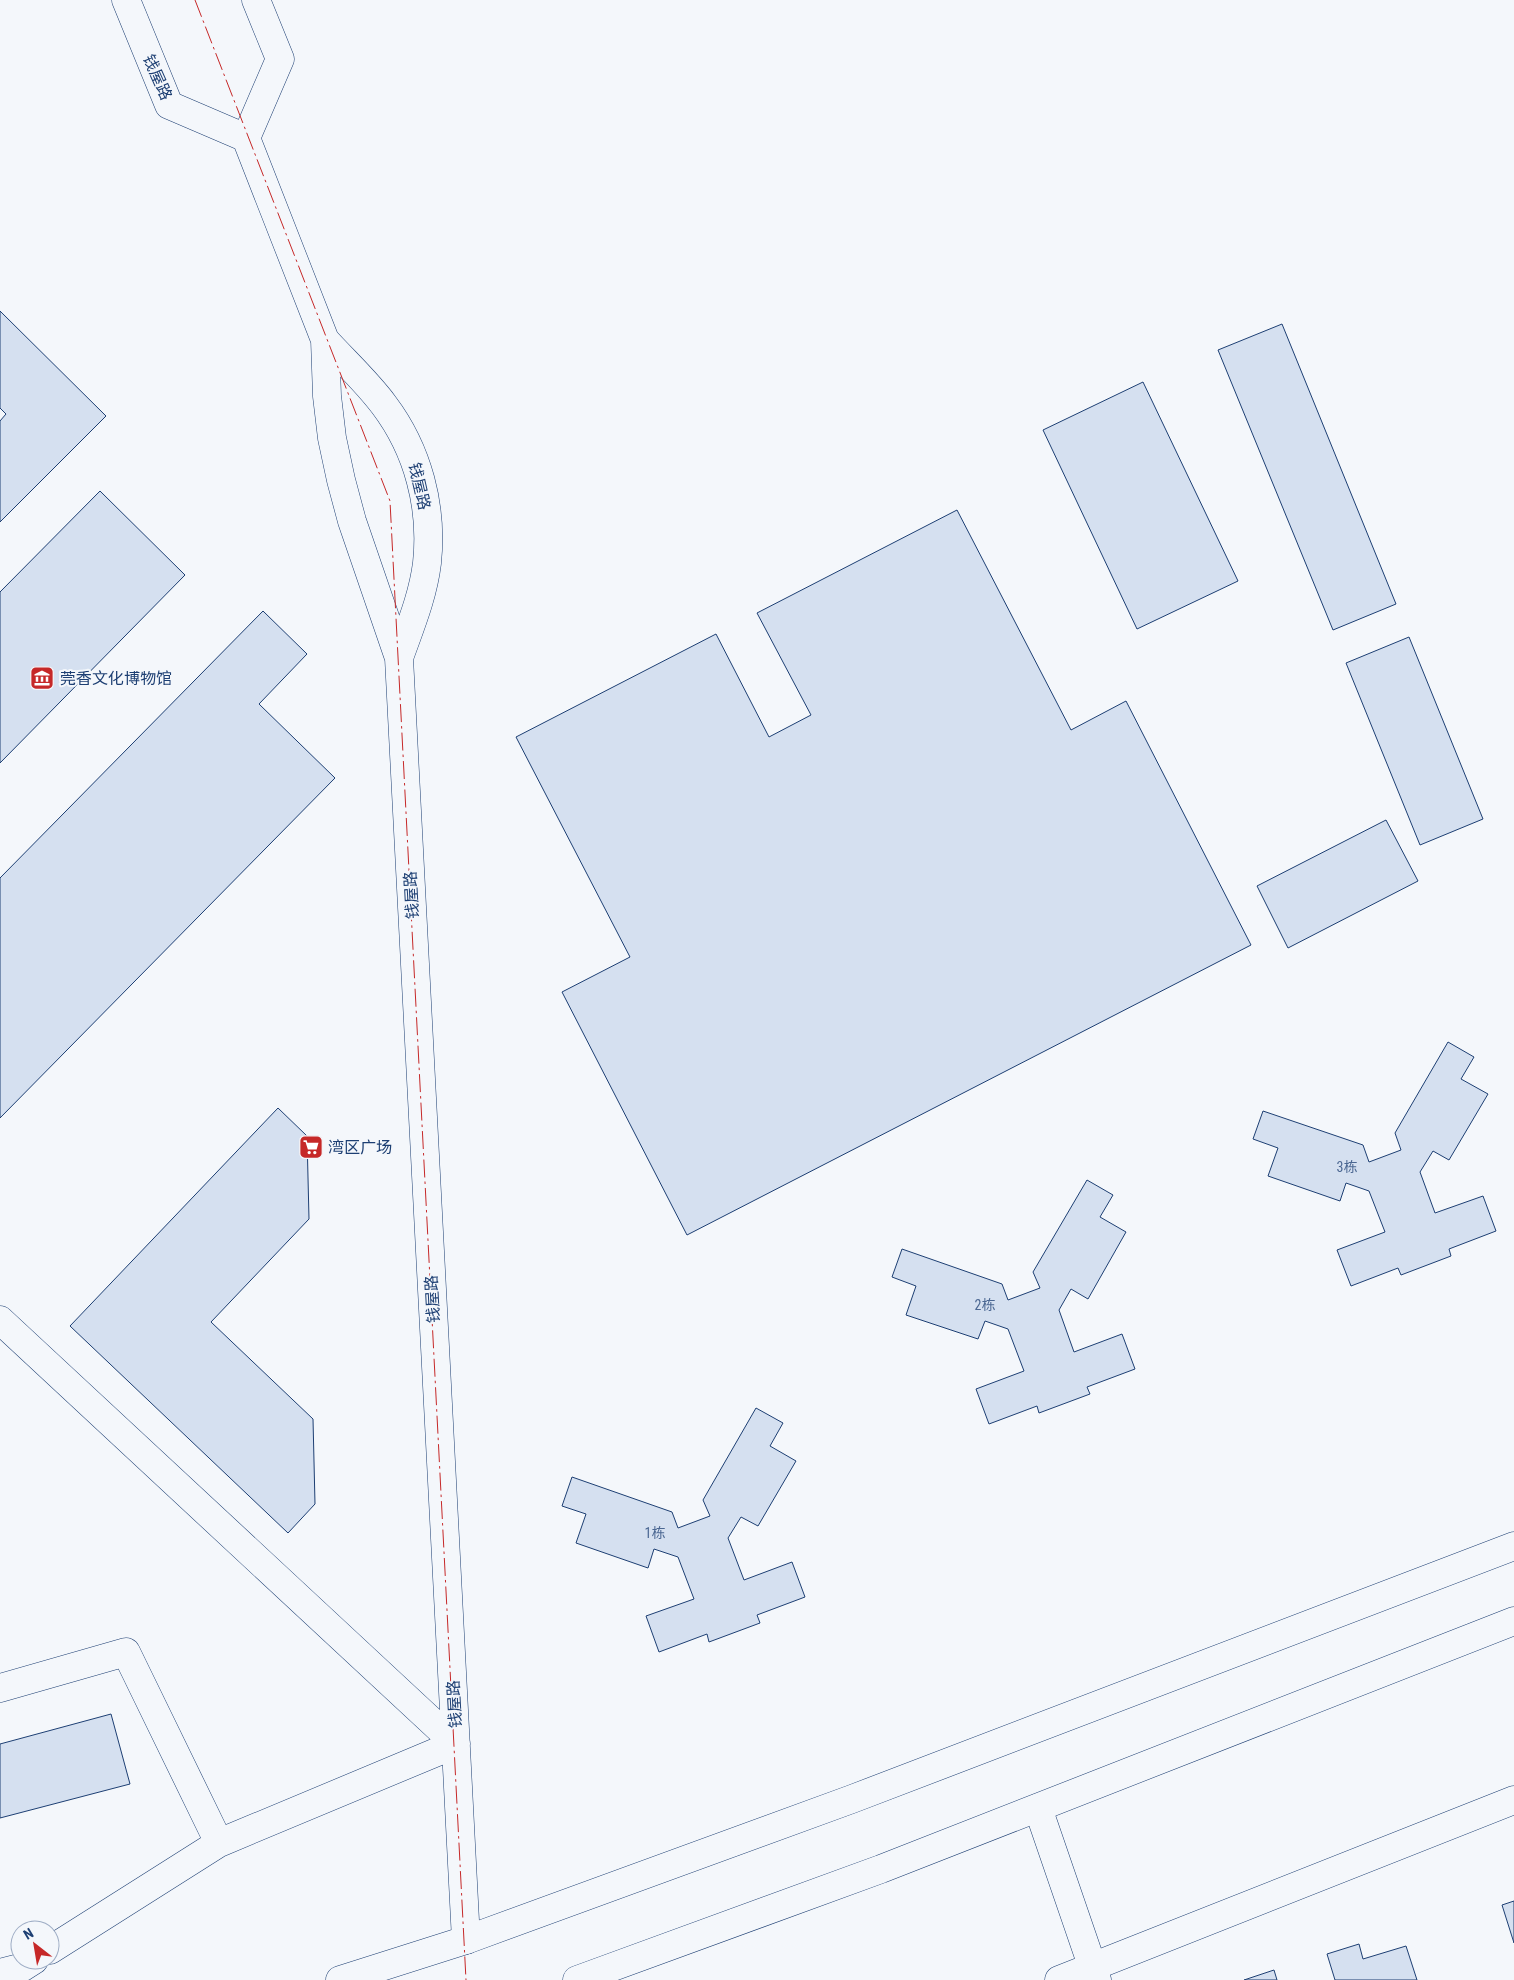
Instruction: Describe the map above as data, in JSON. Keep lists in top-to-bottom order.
{
  "streets": {
    "street": ["钱屋路"]
  },
  "places": {
    "museum": ["莞香文化博物馆"],
    "supermarket": ["湾区广场"]
  },
  "house_numbers": ["3栋", "2栋", "1栋"],
  "north": "top left"
}
